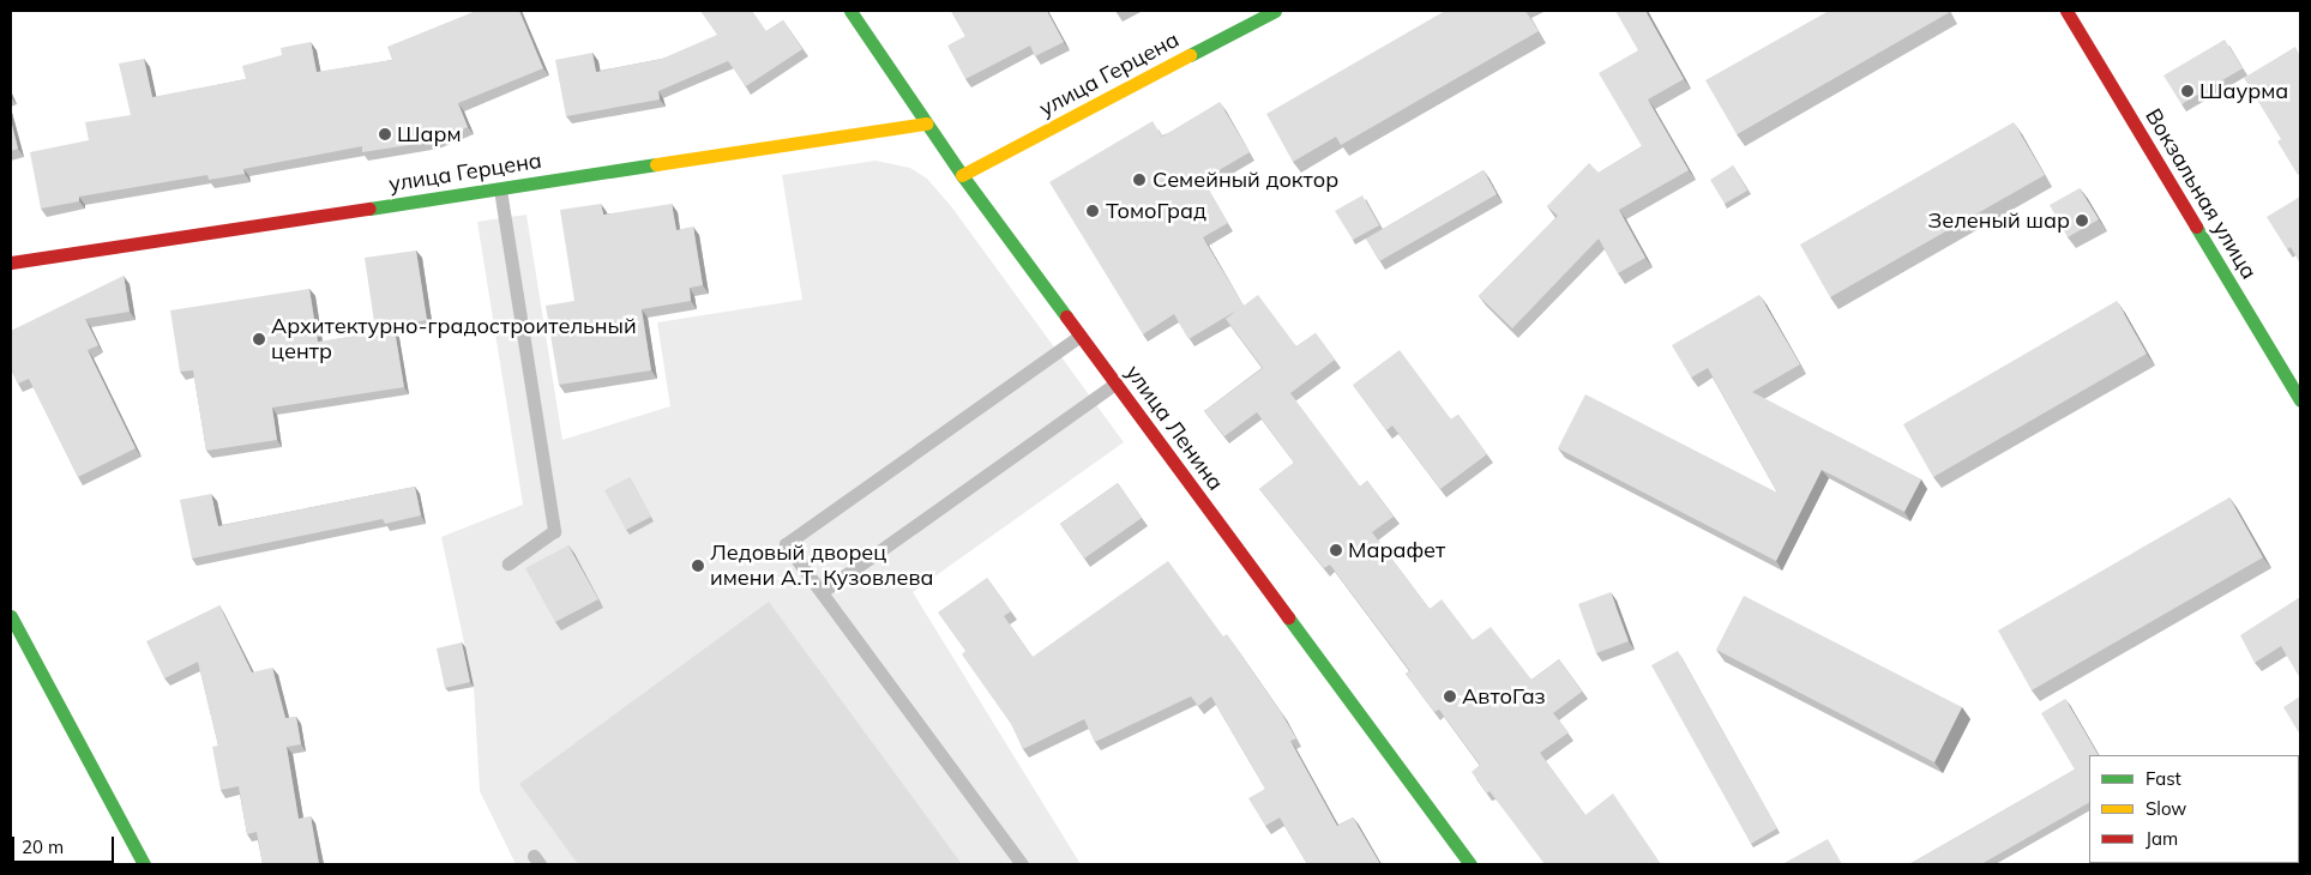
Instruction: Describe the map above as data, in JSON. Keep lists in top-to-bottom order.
{
  "streets": {
    "street": ["улица Герцена", "Вокзальная улица", "улица Ленина"]
  },
  "crossings": [
    ["улица Герцена", "улица Ленина"]
  ],
  "places": [
    "Шаурма",
    "Шарм",
    "Семейный доктор",
    "ТомоГрад",
    "Зеленый шар",
    "Архитектурно-градостроительный центр",
    "Марафет",
    "Ледовый дворец имени А.Т. Кузовлева",
    "АвтоГаз"
  ],
  "legend": ["Fast", "Slow", "Jam"],
  "scale_bar": "20 m"
}
